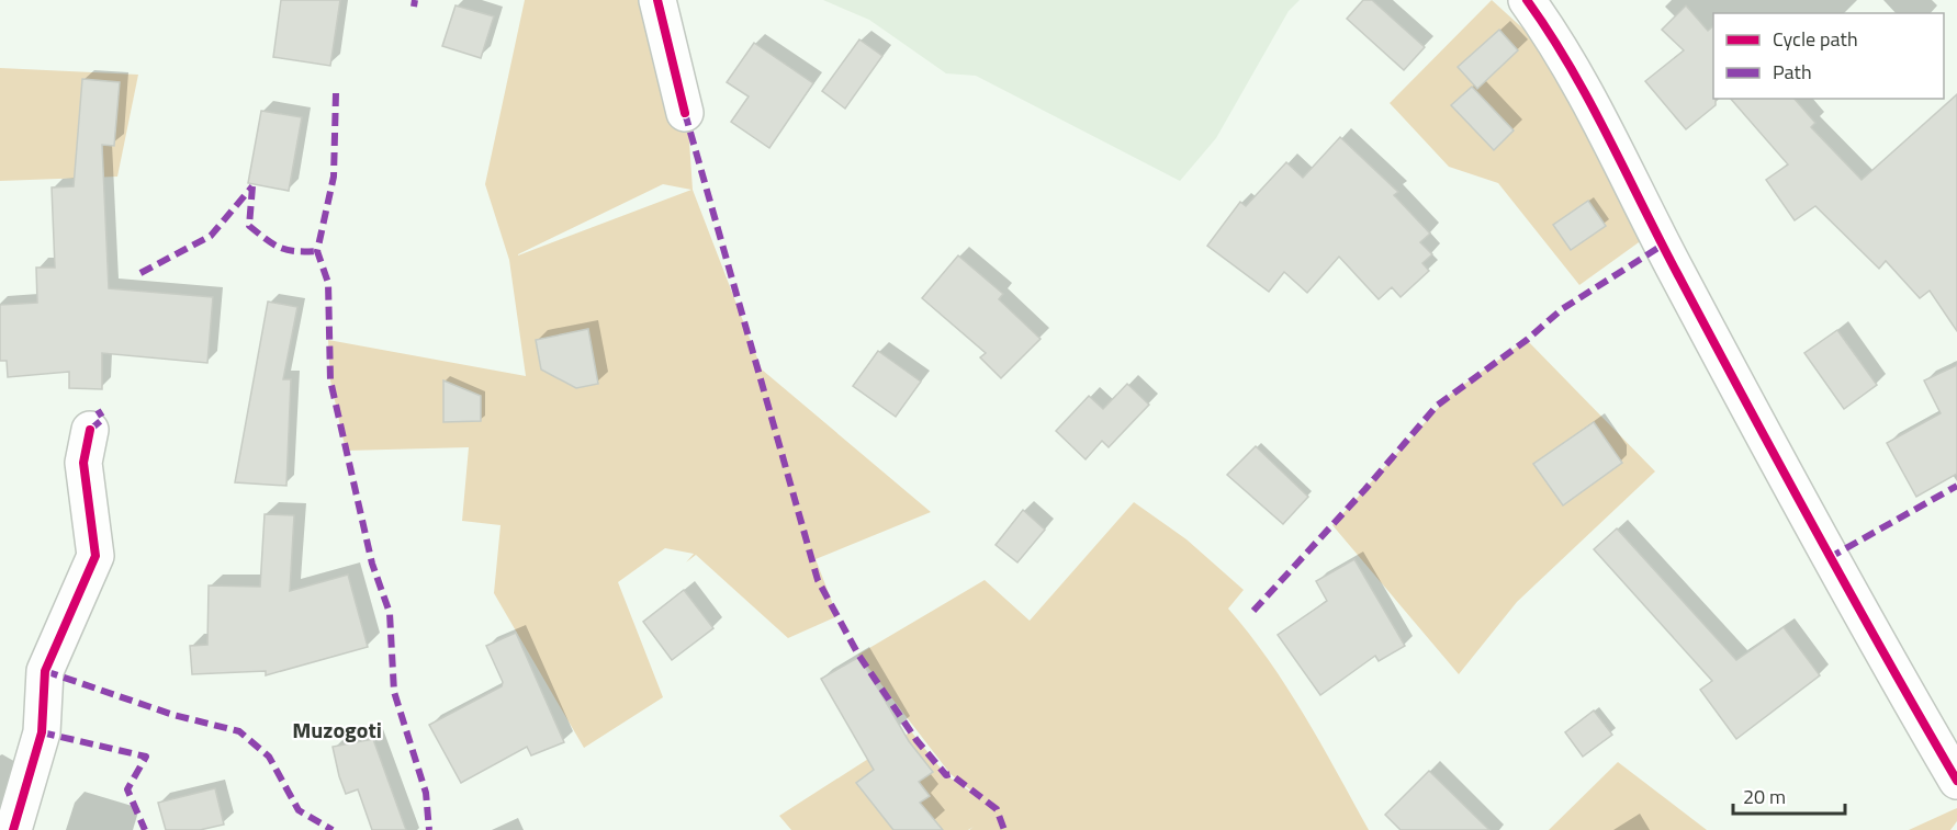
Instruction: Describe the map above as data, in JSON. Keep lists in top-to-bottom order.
{
  "districts": ["Muzogoti"],
  "legend": ["Cycle path", "Path"],
  "scale_bar": "20 m"
}
